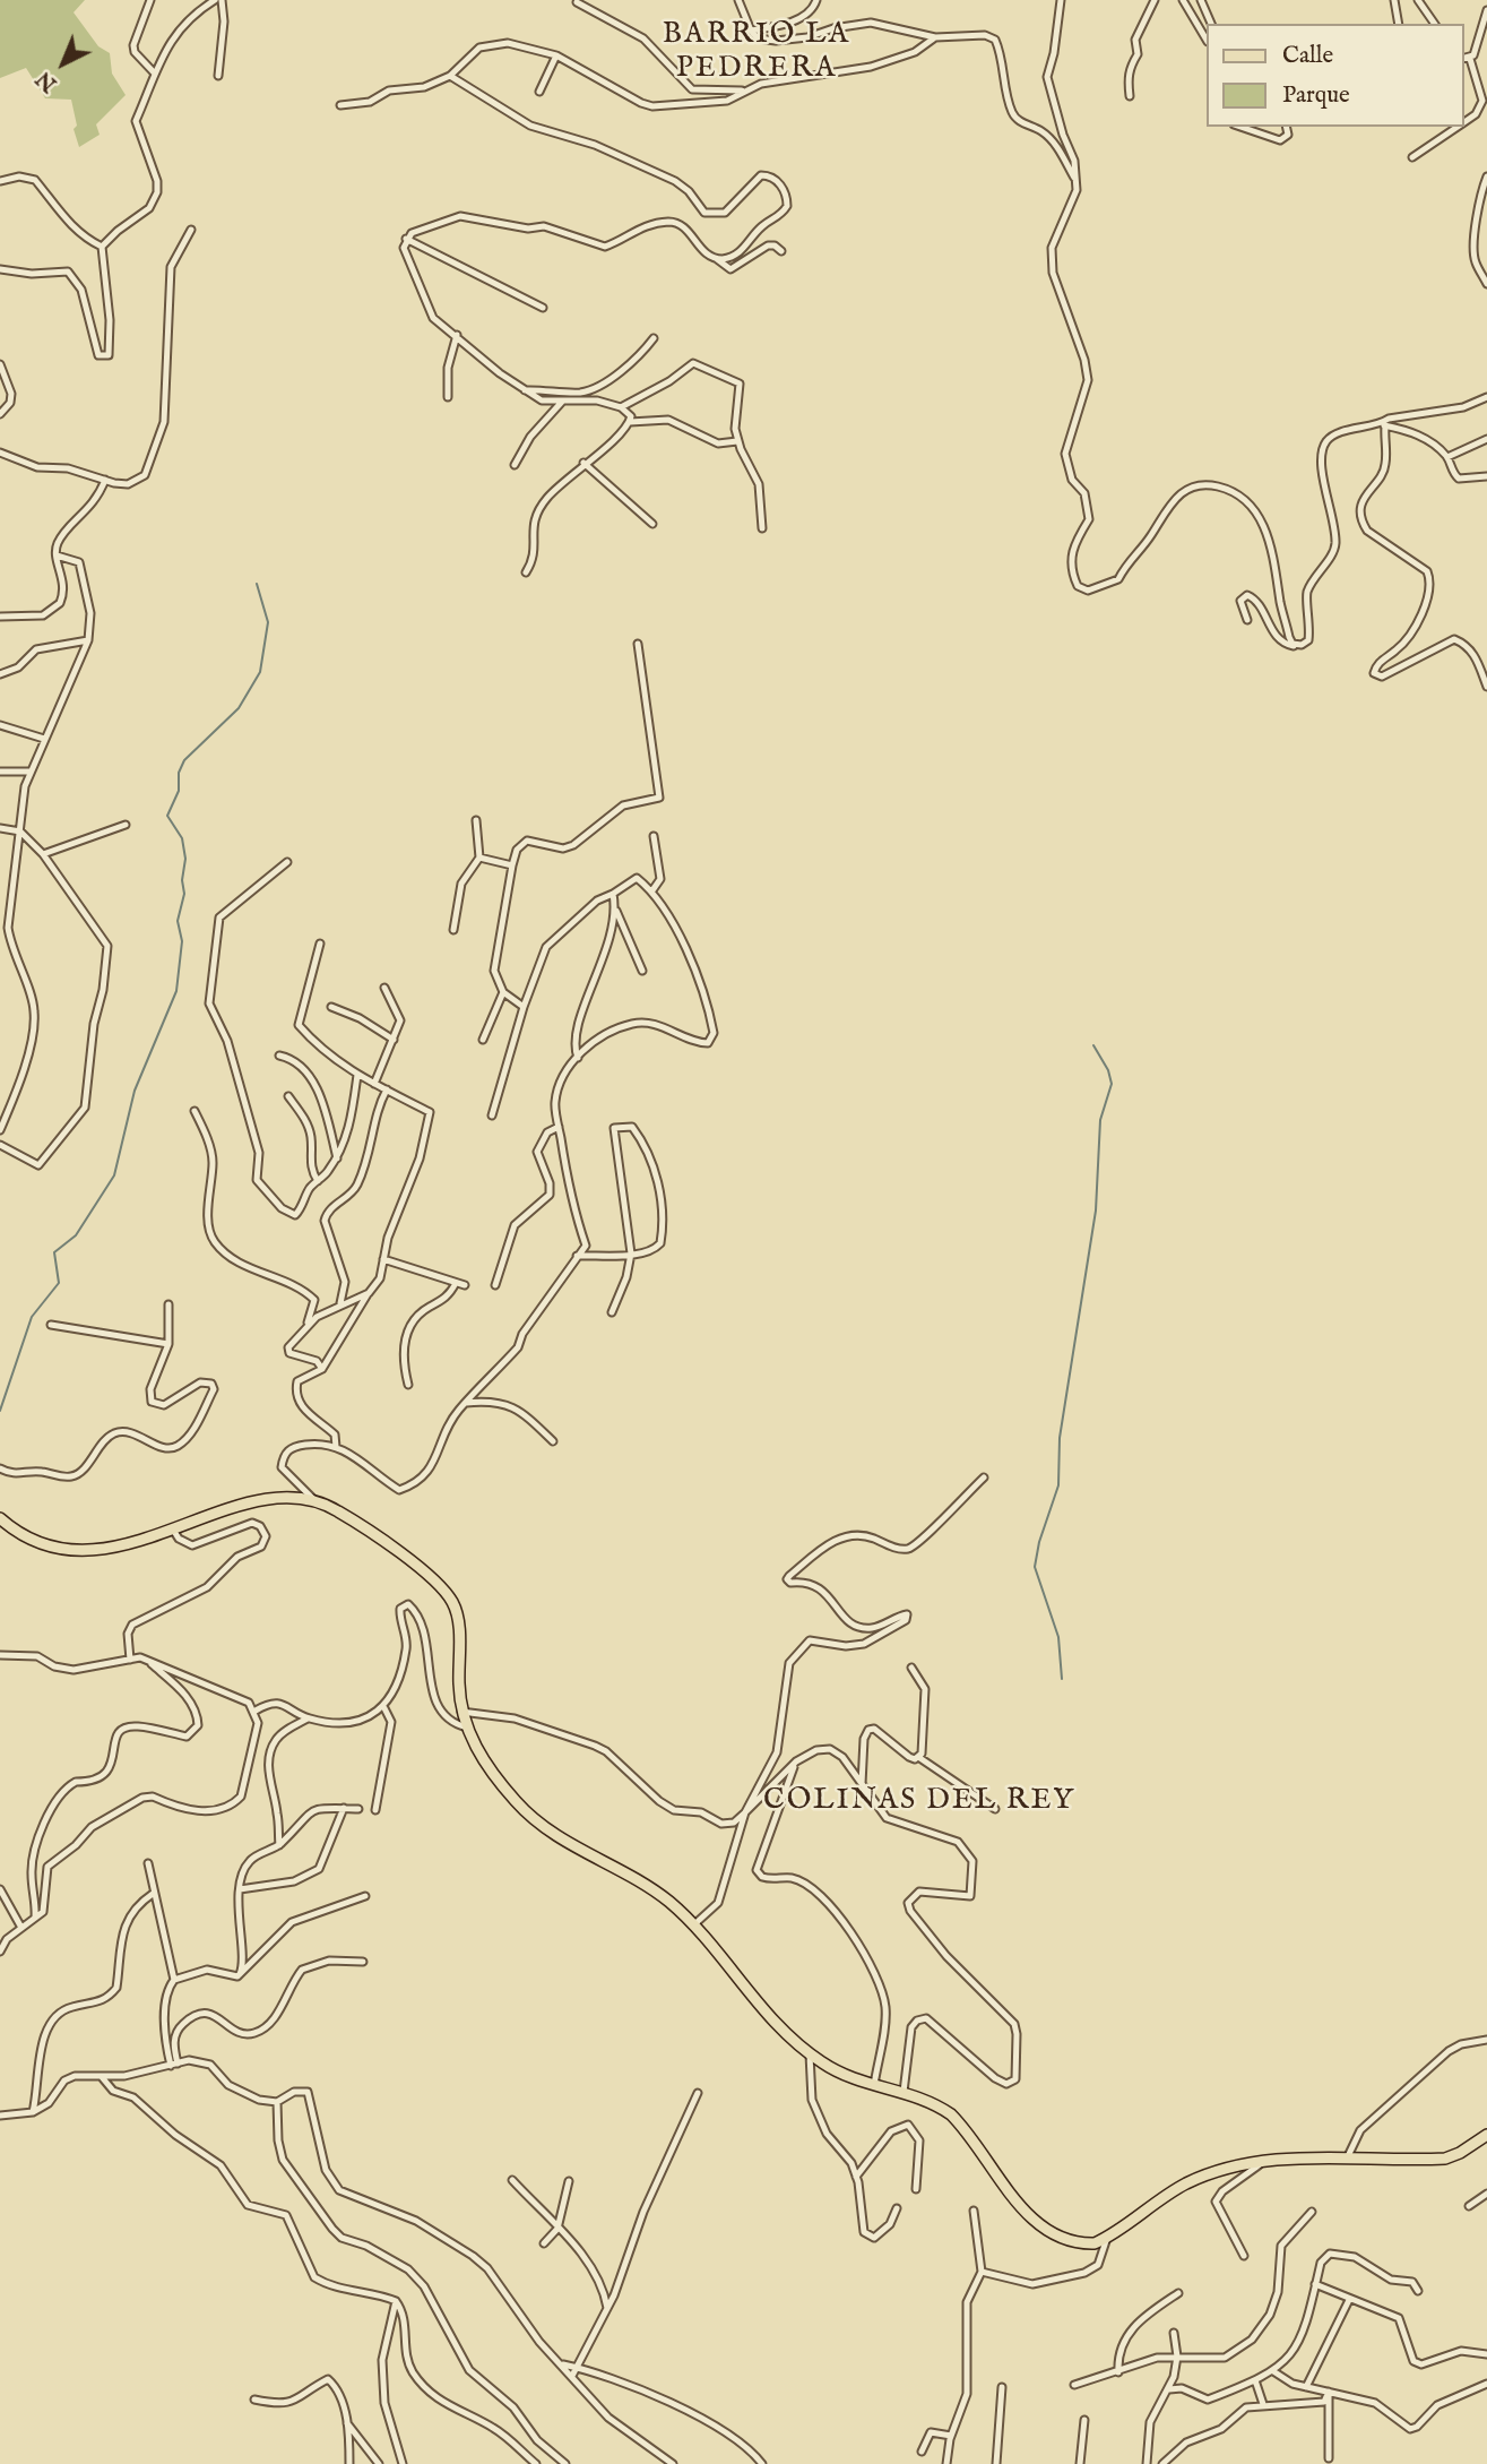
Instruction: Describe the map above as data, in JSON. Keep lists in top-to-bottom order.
{
  "districts": ["BARRIO LA PEDRERA", "COLINAS DEL REY"],
  "legend": ["Calle", "Parque"],
  "north": "bottom left"
}
